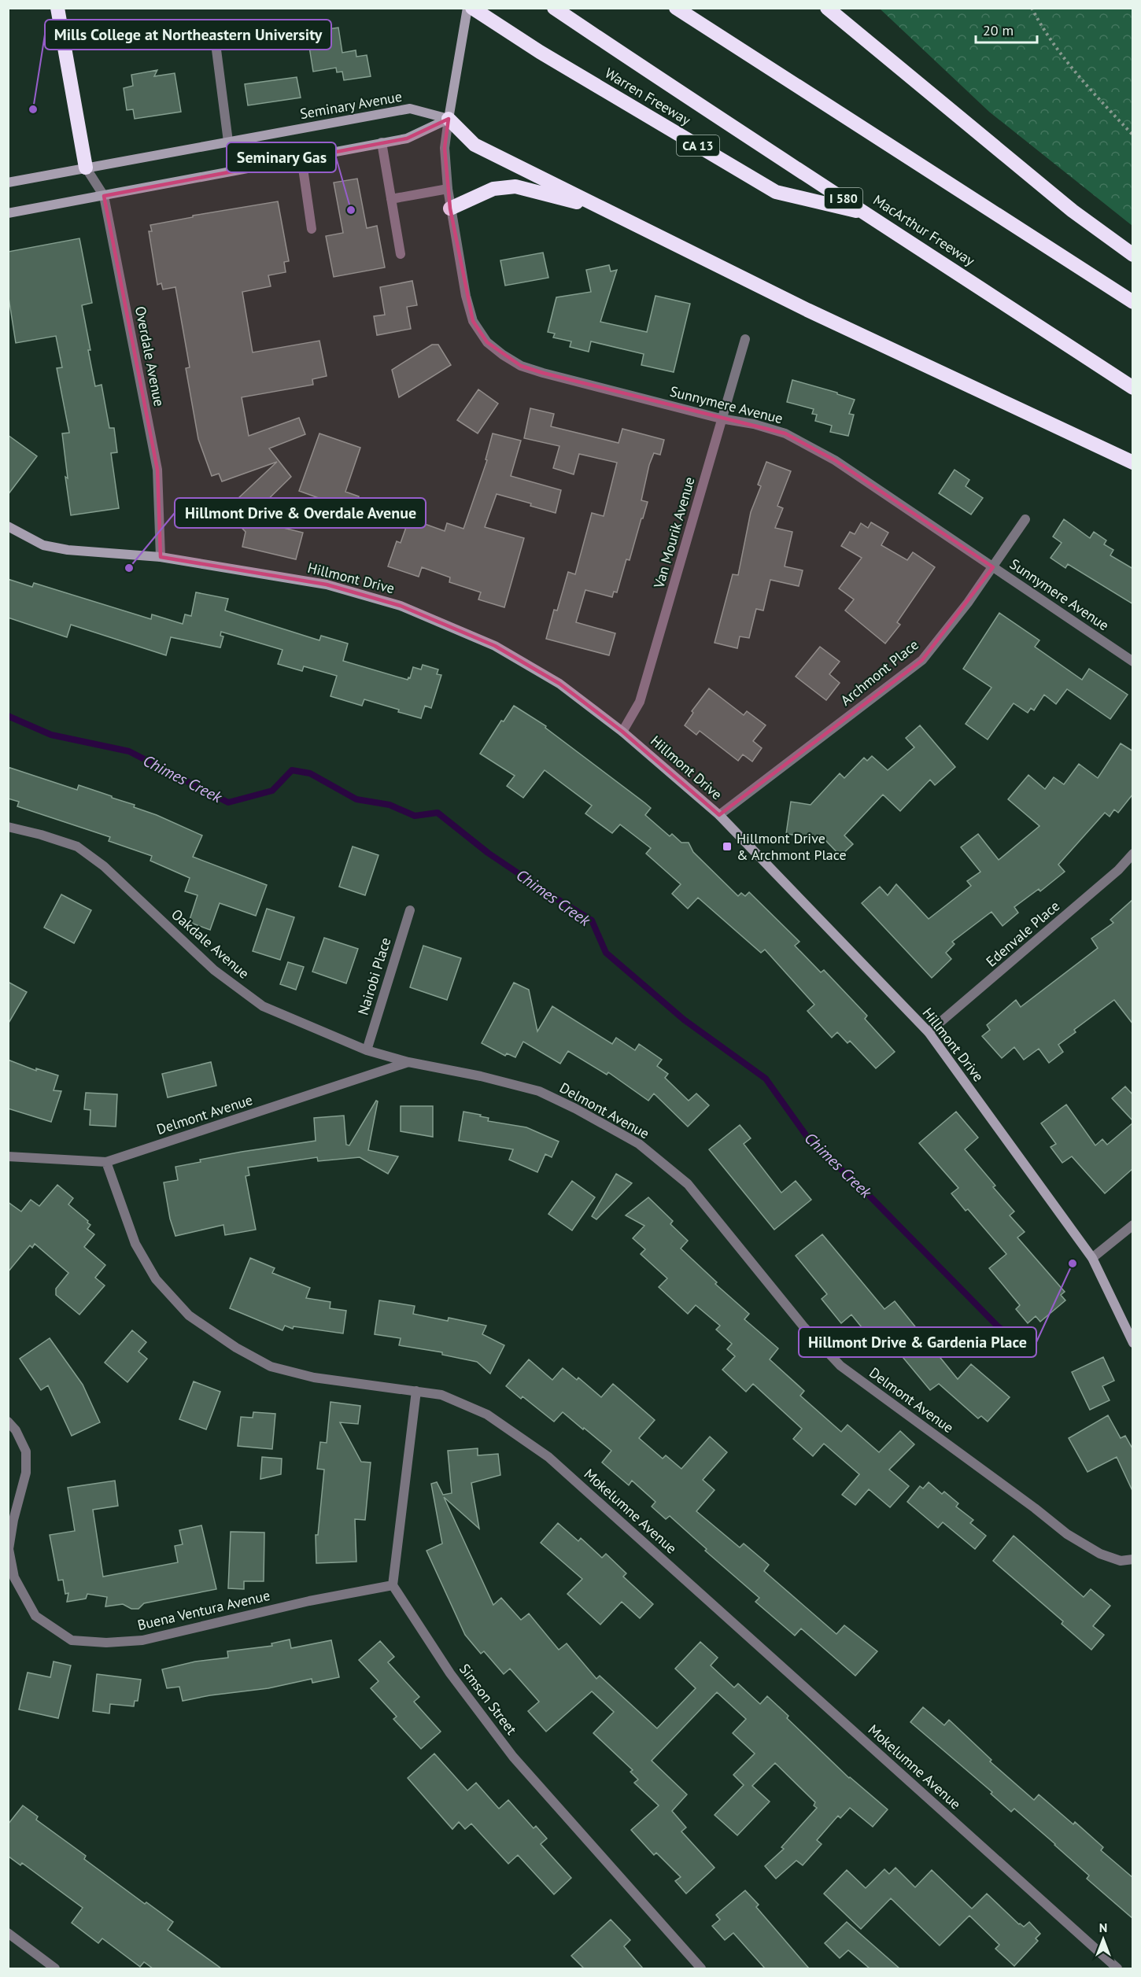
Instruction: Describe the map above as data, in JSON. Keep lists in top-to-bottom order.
{
  "streets": {
    "highway": [
      "Warren Freeway",
      "CA 13",
      "I 580",
      "MacArthur Freeway"
    ],
    "street": [
      "Seminary Avenue",
      "Overdale Avenue",
      "Sunnymere Avenue",
      "Van Mourik Avenue",
      "Hillmont Drive",
      "Archmont Place",
      "Edenvale Place",
      "Oakdale Avenue",
      "Nairobi Place",
      "Delmont Avenue",
      "Mokelumne Avenue",
      "Buena Ventura Avenue",
      "Simson Street"
    ]
  },
  "crossings": [
    ["Warren Freeway", "MacArthur Freeway"],
    ["Seminary Avenue", "Overdale Avenue"],
    ["Seminary Avenue", "Sunnymere Avenue"],
    ["Overdale Avenue", "Hillmont Drive"],
    ["Sunnymere Avenue", "Van Mourik Avenue"],
    ["Sunnymere Avenue", "Archmont Place"],
    ["Van Mourik Avenue", "Hillmont Drive"],
    ["Hillmont Drive", "Archmont Place"],
    ["Hillmont Drive", "Edenvale Place"],
    ["Oakdale Avenue", "Nairobi Place"],
    ["Oakdale Avenue", "Delmont Avenue"],
    ["Delmont Avenue", "Mokelumne Avenue"],
    ["Buena Ventura Avenue", "Simson Street"]
  ],
  "water": ["Chimes Creek"],
  "places": {
    "other": [
      "Mills College at Northeastern University",
      "Seminary Gas",
      "Hillmont Drive & Overdale Avenue",
      "Hillmont Drive & Gardenia Place"
    ],
    "transit": ["Hillmont Drive & Archmont Place"]
  },
  "scale_bar": "20 m",
  "north": "top"
}
